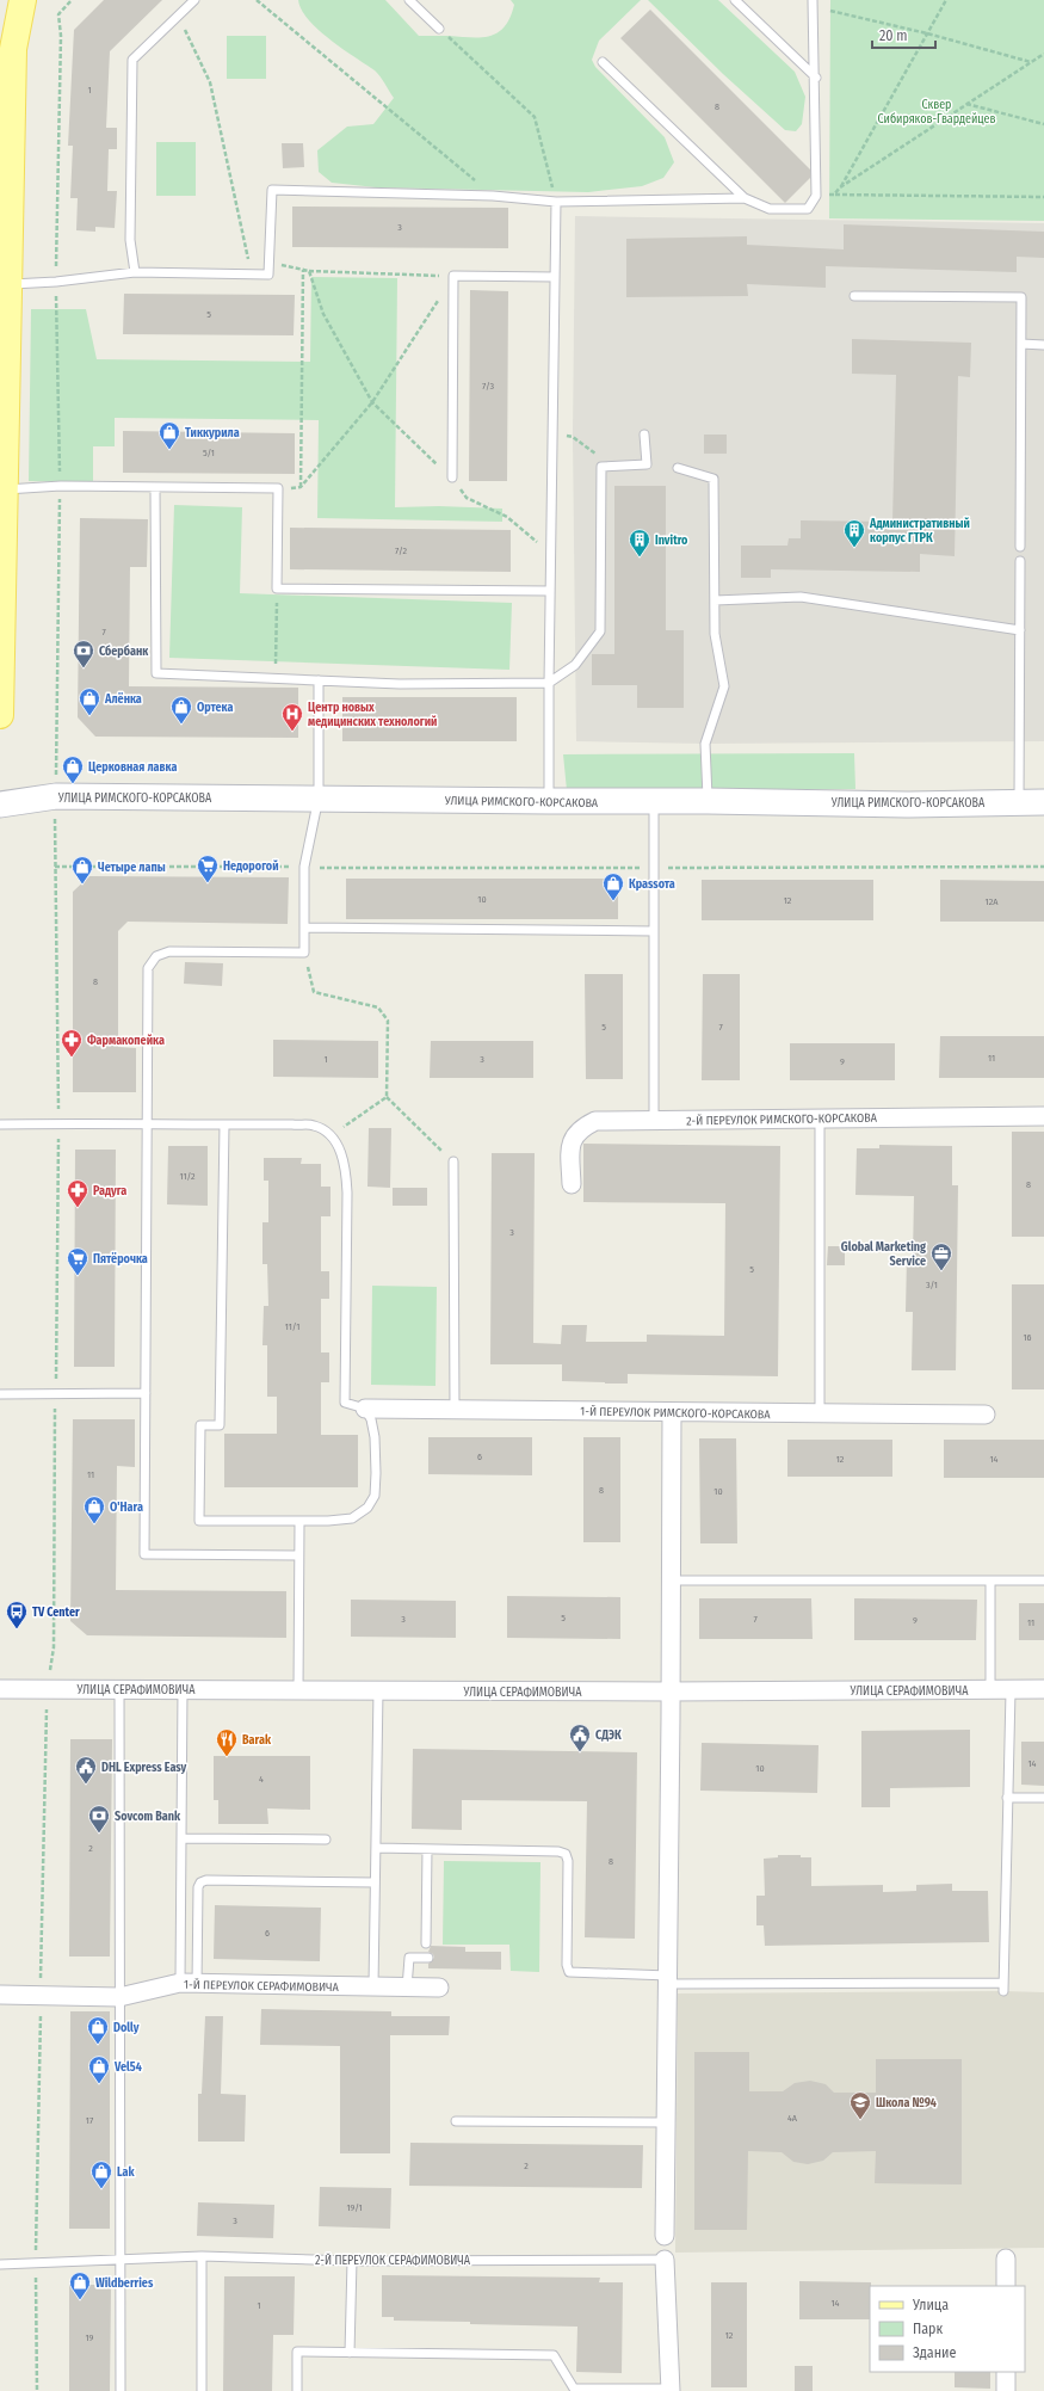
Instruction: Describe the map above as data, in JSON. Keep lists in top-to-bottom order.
{
  "streets": {
    "street": [
      "УЛИЦА РИМСКОГО-КОРСАКОВА",
      "2-Й ПЕРЕУЛОК РИМСКОГО-КОРСАКОВА",
      "1-Й ПЕРЕУЛОК РИМСКОГО-КОРСАКОВА",
      "УЛИЦА СЕРАФИМОВИЧА",
      "1-Й ПЕРЕУЛОК СЕРАФИМОВИЧА"
    ],
    "lane": ["2-Й ПЕРЕУЛОК СЕРАФИМОВИЧА"]
  },
  "parks": ["Сквер Сибиряков-Гвардейцев"],
  "places": {
    "shop": [
      "Тиккурила",
      "Алёнка",
      "Ортека",
      "Церковная лавка",
      "Четыре лапы",
      "Краssота",
      "O'Hara",
      "Dolly",
      "Vel54",
      "Lak",
      "Wildberries"
    ],
    "building": ["Административный корпус ГТРК", "Invitro"],
    "bank": ["Сбербанк", "Sovcom Bank"],
    "hospital": ["Центр новых медицинских технологий"],
    "supermarket": ["Недорогой", "Пятёрочка"],
    "pharmacy": ["Фармакопейка", "Радуга"],
    "office": ["Global Marketing Service"],
    "bus stop": ["TV Center"],
    "public building": ["СДЭК", "DHL Express Easy"],
    "restaurant": ["Barak"],
    "school or university": ["Школа №94"]
  },
  "house_numbers": [
    "1",
    "8",
    "3",
    "5",
    "7/3",
    "5/1",
    "7/2",
    "7",
    "10",
    "12",
    "12А",
    "8",
    "5",
    "7",
    "11",
    "1",
    "3",
    "9",
    "11/2",
    "8",
    "3",
    "5",
    "3/1",
    "11/1",
    "16",
    "6",
    "12",
    "14",
    "11",
    "8",
    "10",
    "5",
    "3",
    "7",
    "9",
    "11",
    "14",
    "10",
    "4",
    "2",
    "8",
    "6",
    "4А",
    "17",
    "2",
    "19/1",
    "3",
    "14",
    "1",
    "12",
    "19"
  ],
  "legend": ["Улица", "Парк", "Здание"],
  "scale_bar": "20 m"
}
